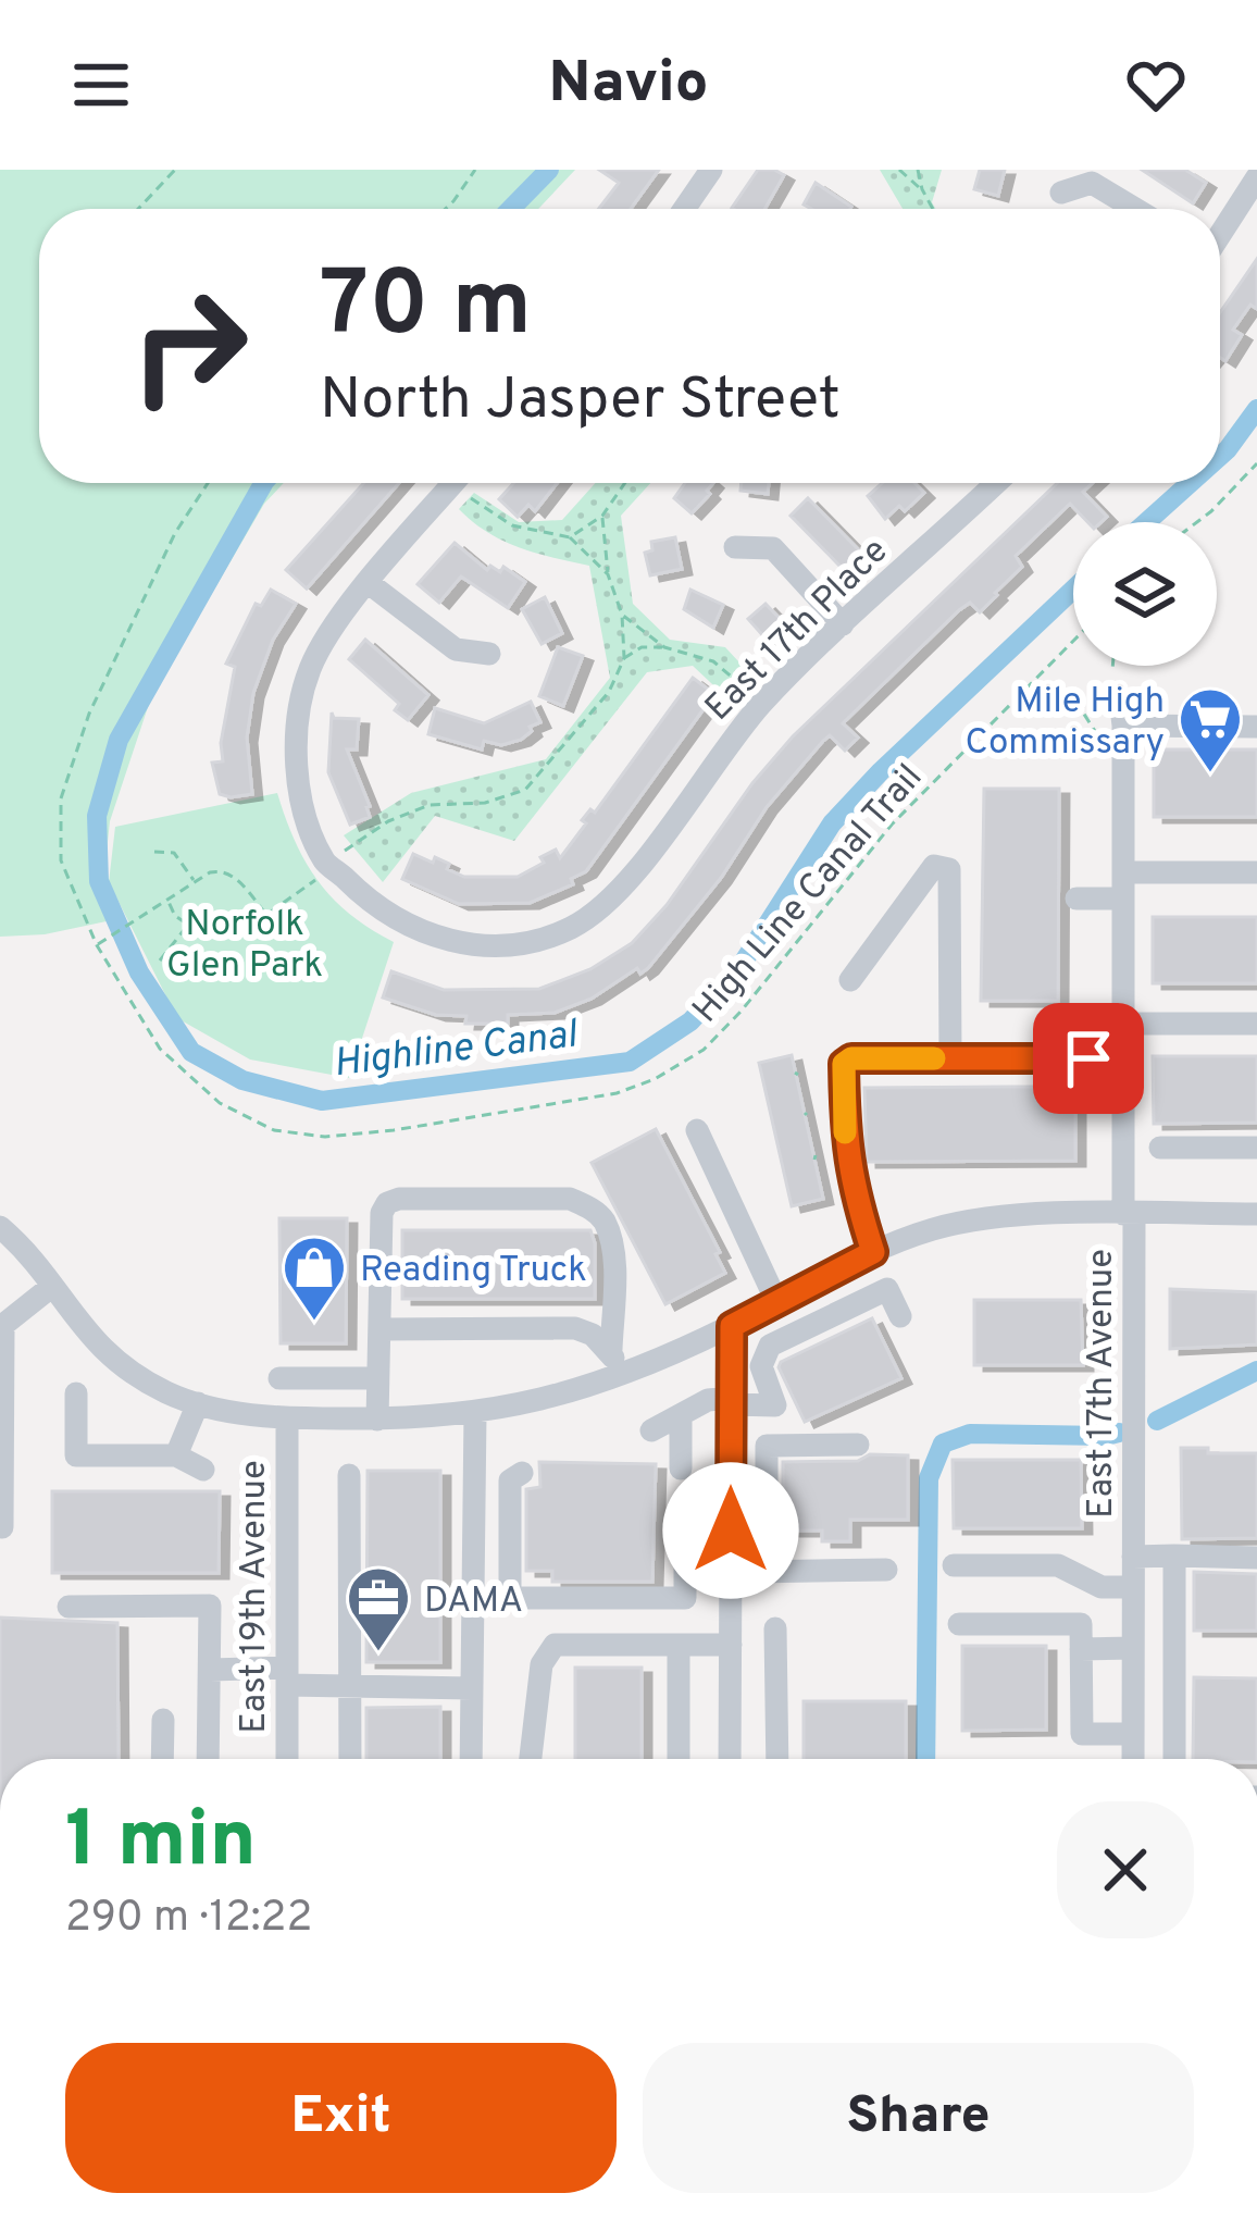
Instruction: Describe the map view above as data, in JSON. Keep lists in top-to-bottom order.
{
  "streets": {
    "street": ["East 17th Place", "East 17th Avenue", "East 19th Avenue"],
    "path": ["High Line Canal Trail"]
  },
  "water": ["Highline Canal"],
  "parks": ["Norfolk Glen Park"],
  "places": {
    "supermarket": ["Mile High Commissary"],
    "shop": ["Reading Truck"],
    "office": ["DAMA"]
  },
  "page": {
    "header": "Navio",
    "turn": ["70 m", "North Jasper Street"],
    "heading": ["1 min", "290 m · 12:22"],
    "buttons": ["Exit", "Share"]
  }
}
